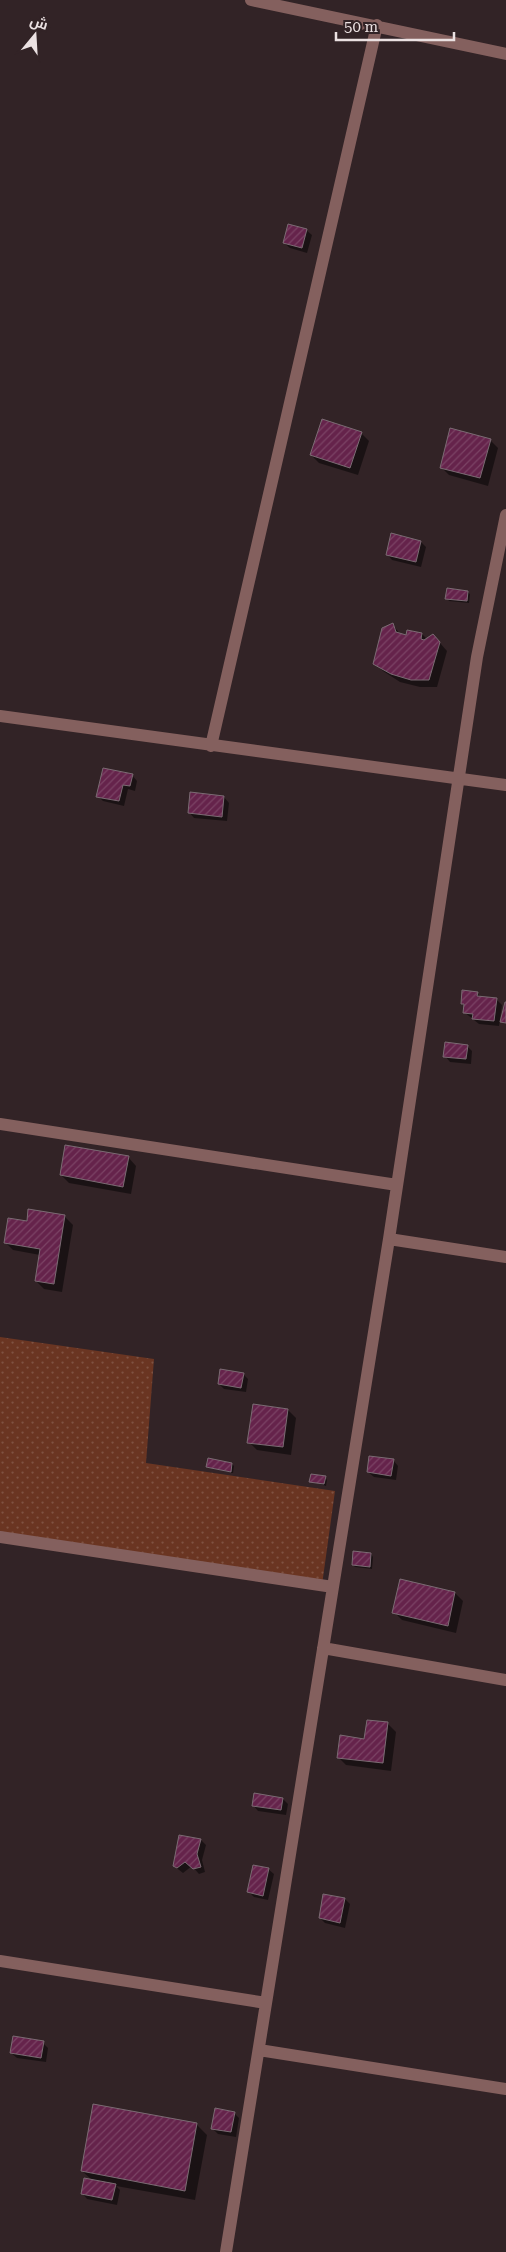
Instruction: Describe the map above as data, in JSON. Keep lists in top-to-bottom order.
{
  "scale_bar": "50 m",
  "north": "top"
}
